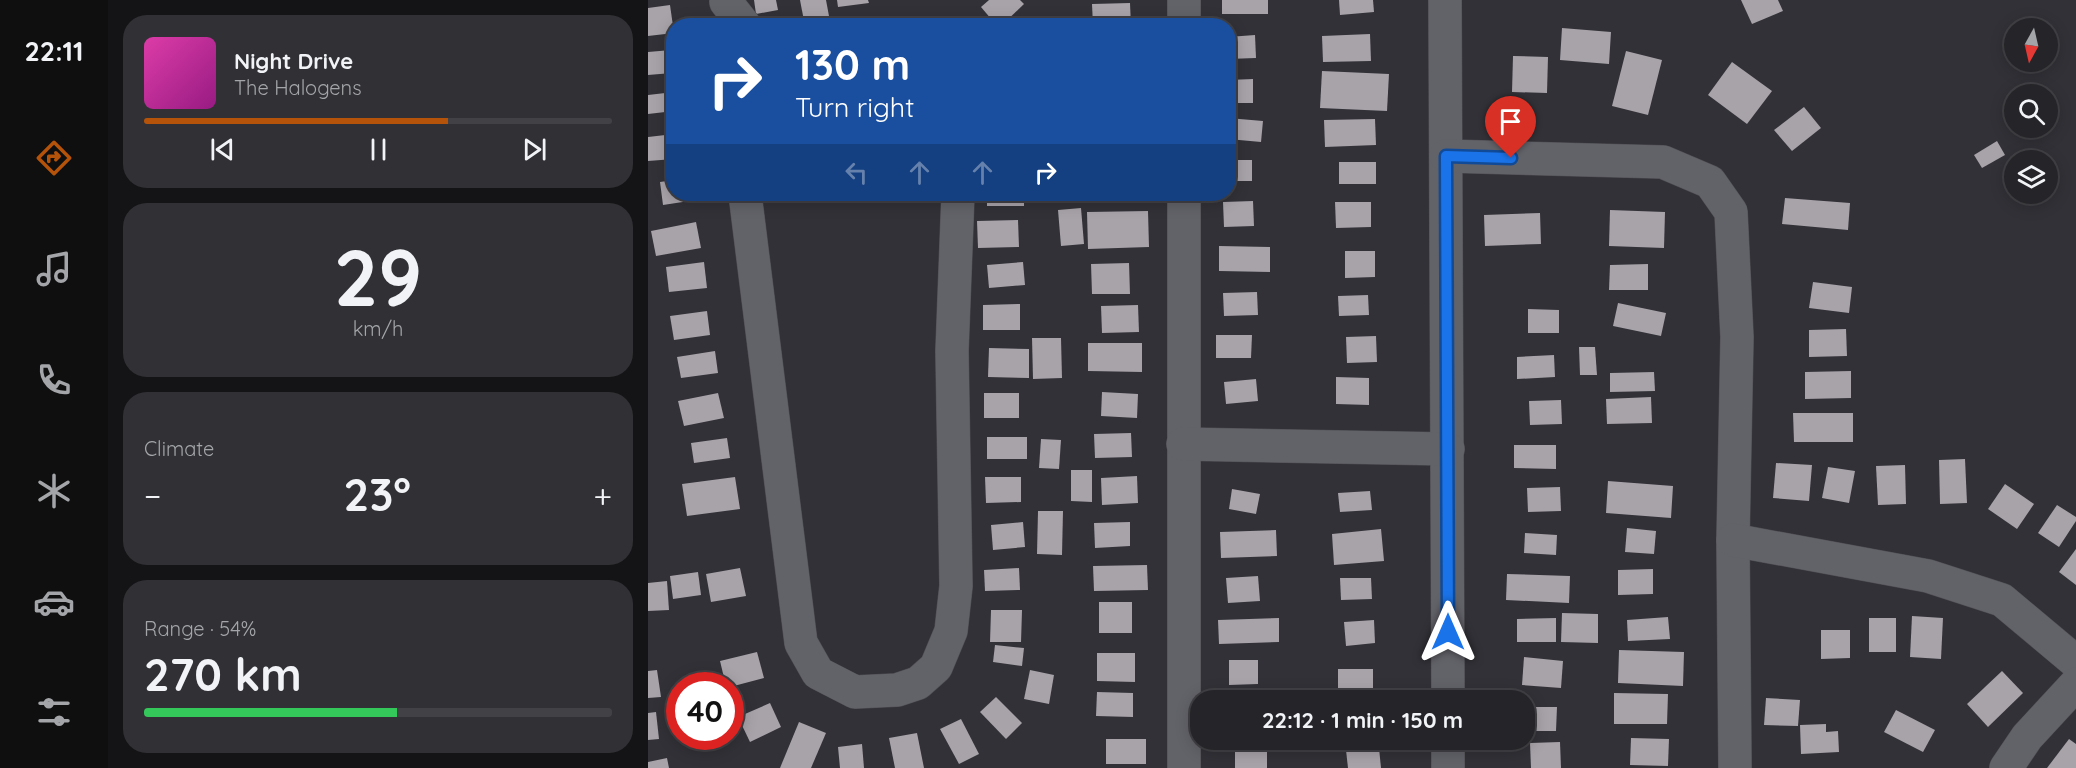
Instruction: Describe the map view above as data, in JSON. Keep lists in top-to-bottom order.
{
  "north": "bottom",
  "page": {
    "tabs": "22:11",
    "turn": ["130 m", "Turn right"],
    "song": ["Night Drive", "The Halogens"],
    "tile": [
      ["29", "km/h"],
      "Climate",
      ["Range · 54%", "270 km"]
    ],
    "heat": ["−", "23°", "+"],
    "limit": "40",
    "trip": "22:12 · 1 min · 150 m"
  }
}
